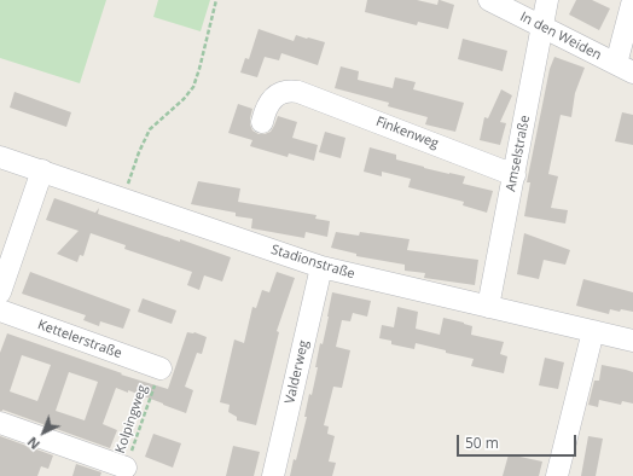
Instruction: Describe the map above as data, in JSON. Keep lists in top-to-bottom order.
{
  "streets": {
    "street": [
      "In den Weiden",
      "Finkenweg",
      "Amselstraße",
      "Stadionstraße",
      "Kettelerstraße",
      "Valderweg"
    ],
    "path": ["Kolpingweg"]
  },
  "crossings": [
    ["In den Weiden", "Amselstraße"],
    ["Finkenweg", "Amselstraße"],
    ["Amselstraße", "Stadionstraße"],
    ["Stadionstraße", "Valderweg"],
    ["Kettelerstraße", "Kolpingweg"]
  ],
  "scale_bar": "50 m",
  "north": "bottom left"
}
